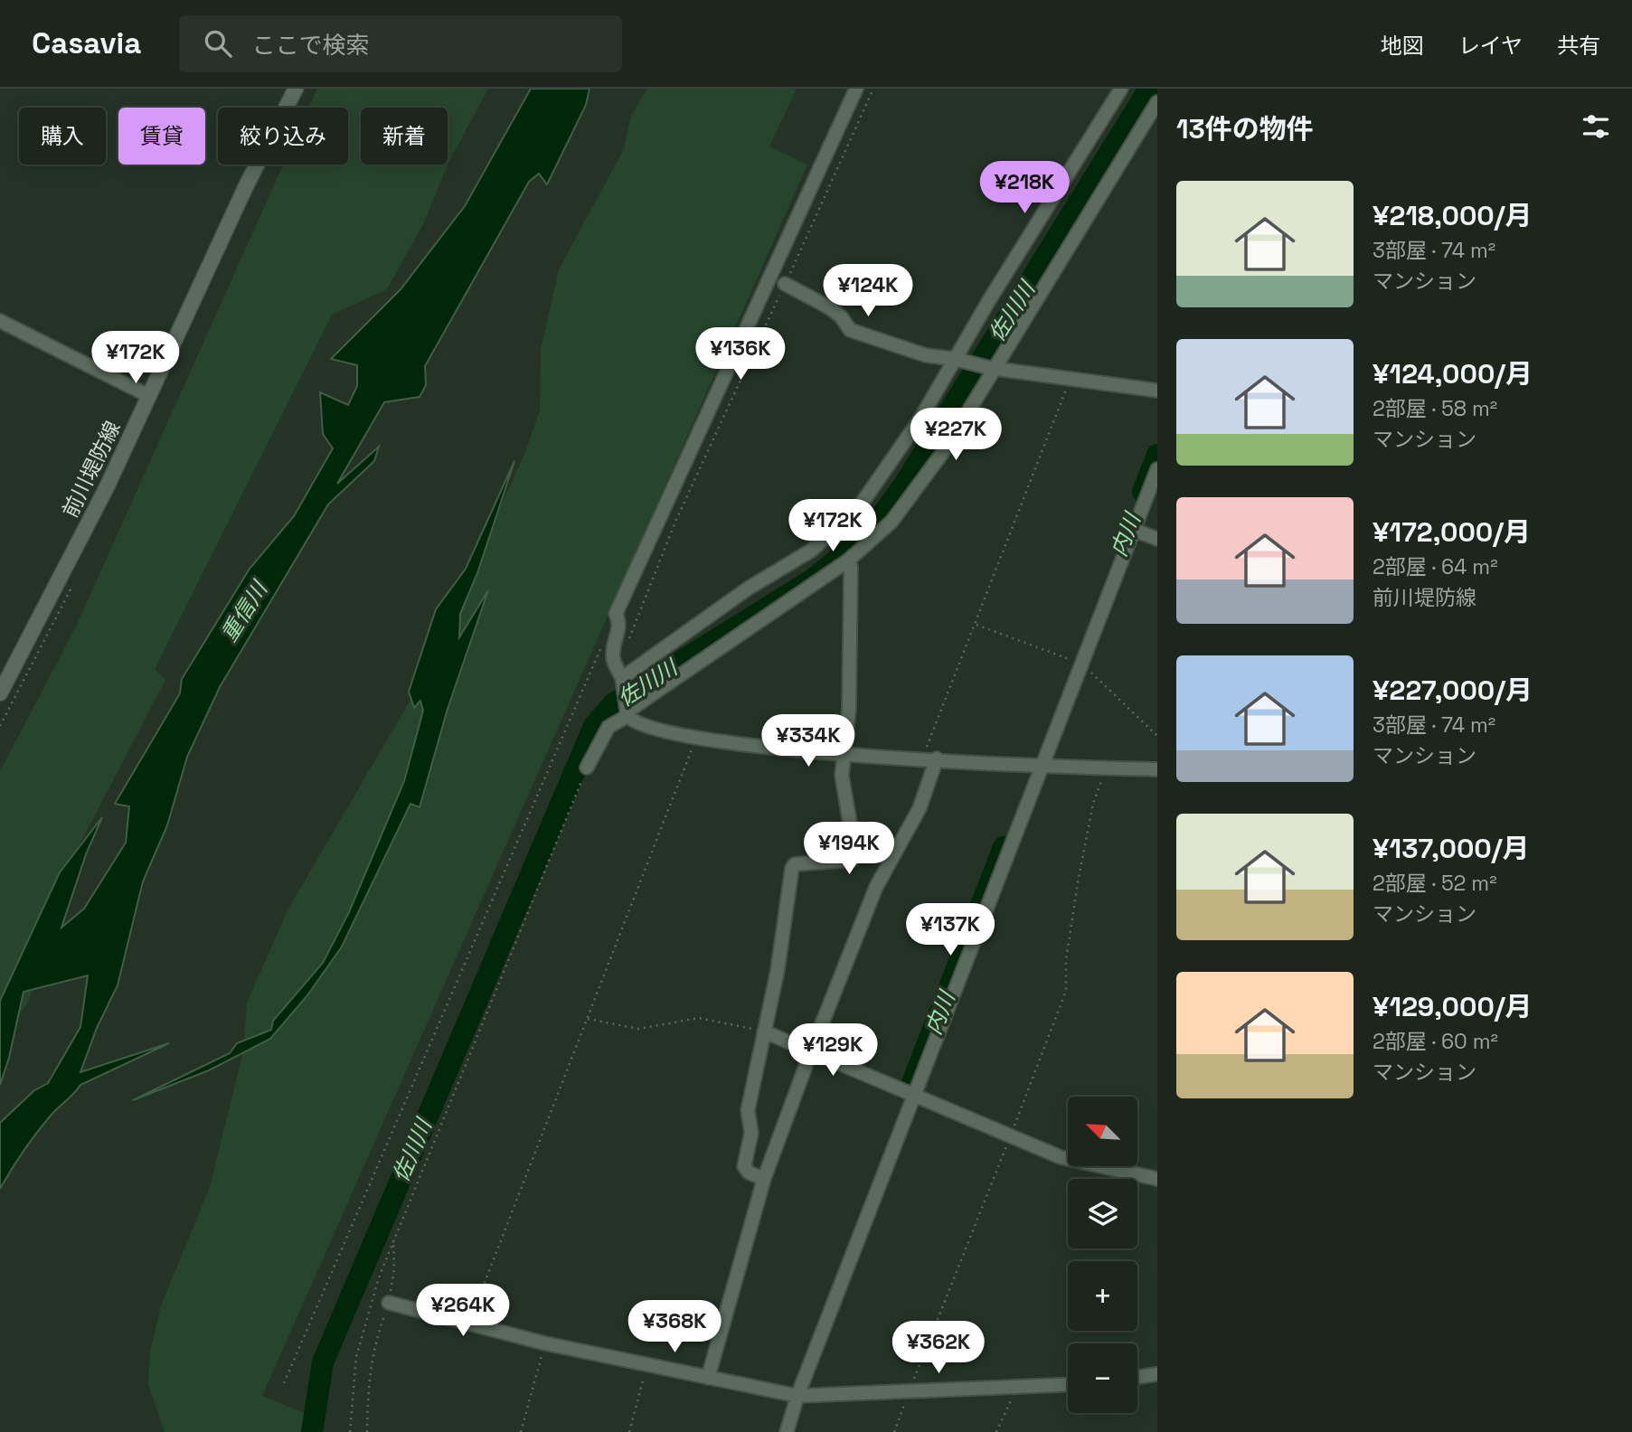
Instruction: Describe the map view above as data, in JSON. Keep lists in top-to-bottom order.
{
  "streets": {
    "street": ["前川堤防線"]
  },
  "water": ["佐川川", "内川", "重信川"],
  "north": "top left",
  "page": {
    "header": "Casavia",
    "search": "ここで検索",
    "nav": ["地図", "レイヤ", "共有"],
    "heading": "13件の物件",
    "chip": [
      "購入",
      "賃貸",
      "絞り込み",
      "新着"
    ],
    "price": [
      "¥218K",
      "¥124K",
      "¥136K",
      "¥172K",
      "¥227K",
      "¥172K",
      "¥334K",
      "¥194K",
      "¥137K",
      "¥129K",
      "¥264K",
      "¥368K",
      "¥362K"
    ],
    "list": [
      {
        "name": "¥218,000/月",
        "note": "3部屋 · 74 m² · マンション"
      },
      {
        "name": "¥124,000/月",
        "note": "2部屋 · 58 m² · マンション"
      },
      {
        "name": "¥172,000/月",
        "note": "2部屋 · 64 m² · 前川堤防線"
      },
      {
        "name": "¥227,000/月",
        "note": "3部屋 · 74 m² · マンション"
      },
      {
        "name": "¥137,000/月",
        "note": "2部屋 · 52 m² · マンション"
      },
      {
        "name": "¥129,000/月",
        "note": "2部屋 · 60 m² · マンション"
      }
    ],
    "map_buttons": ["+", "−"]
  }
}
